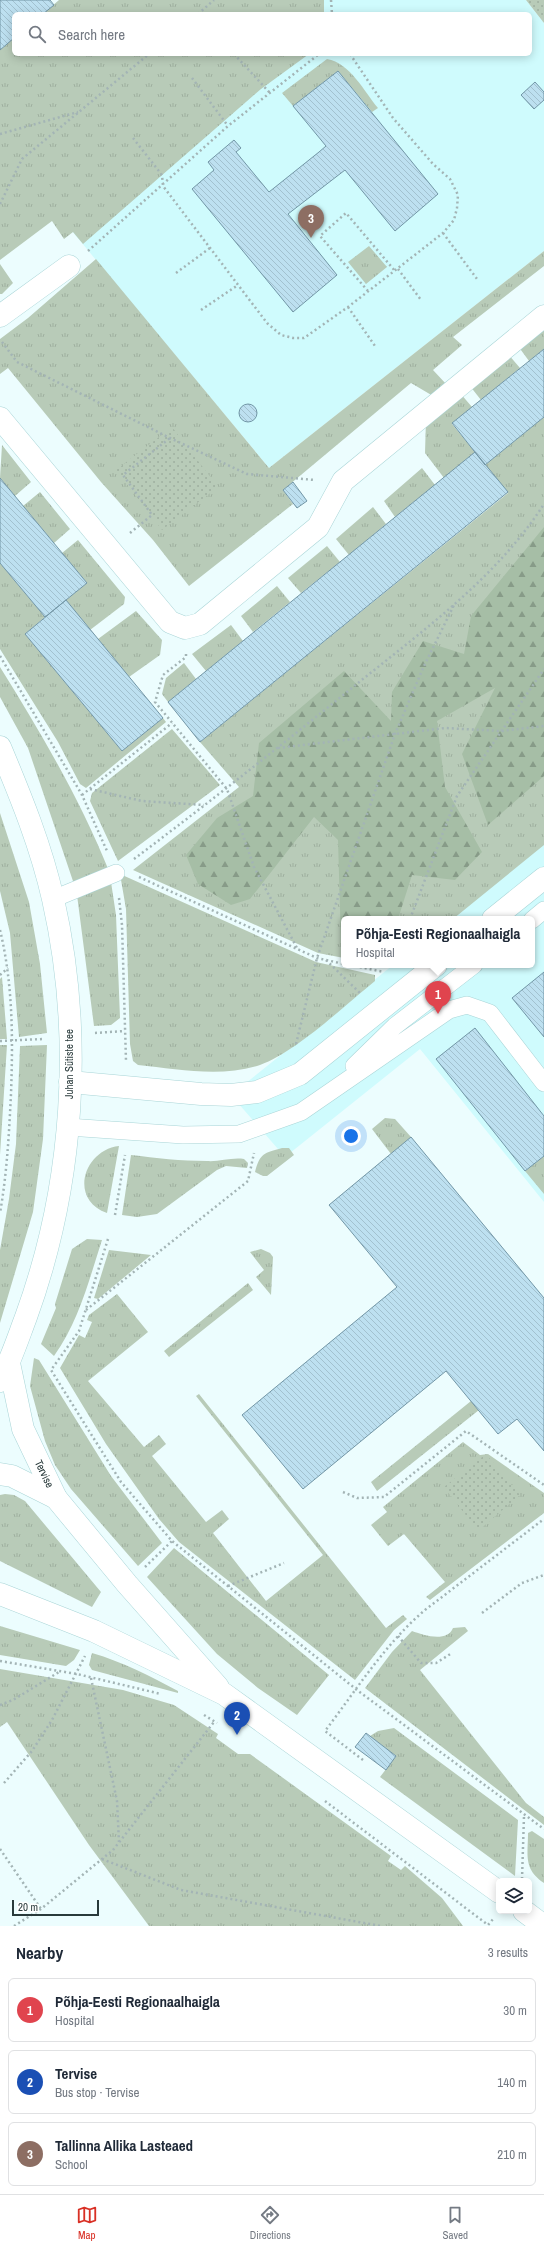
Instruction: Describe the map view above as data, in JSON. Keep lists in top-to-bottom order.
{
  "streets": {
    "street": ["Juhan Sütiste tee", "Tervise"]
  },
  "crossings": [
    ["Juhan Sütiste tee", "Tervise"]
  ],
  "scale_bar": "20 m",
  "page": {
    "search": "Search here",
    "pins": ["3", "1", "2"],
    "popup": ["Põhja-Eesti Regionaalhaigla", "Hospital"],
    "scale": "20 m",
    "heading": ["Nearby", "3 results"],
    "list": [
      {
        "mark": "1",
        "name": "Põhja-Eesti Regionaalhaigla",
        "note": "Hospital",
        "value": "30 m"
      },
      {
        "mark": "2",
        "name": "Tervise",
        "note": "Bus stop · Tervise",
        "value": "140 m"
      },
      {
        "mark": "3",
        "name": "Tallinna Allika Lasteaed",
        "note": "School",
        "value": "210 m"
      }
    ],
    "nav": ["Map", "Directions", "Saved"]
  }
}
